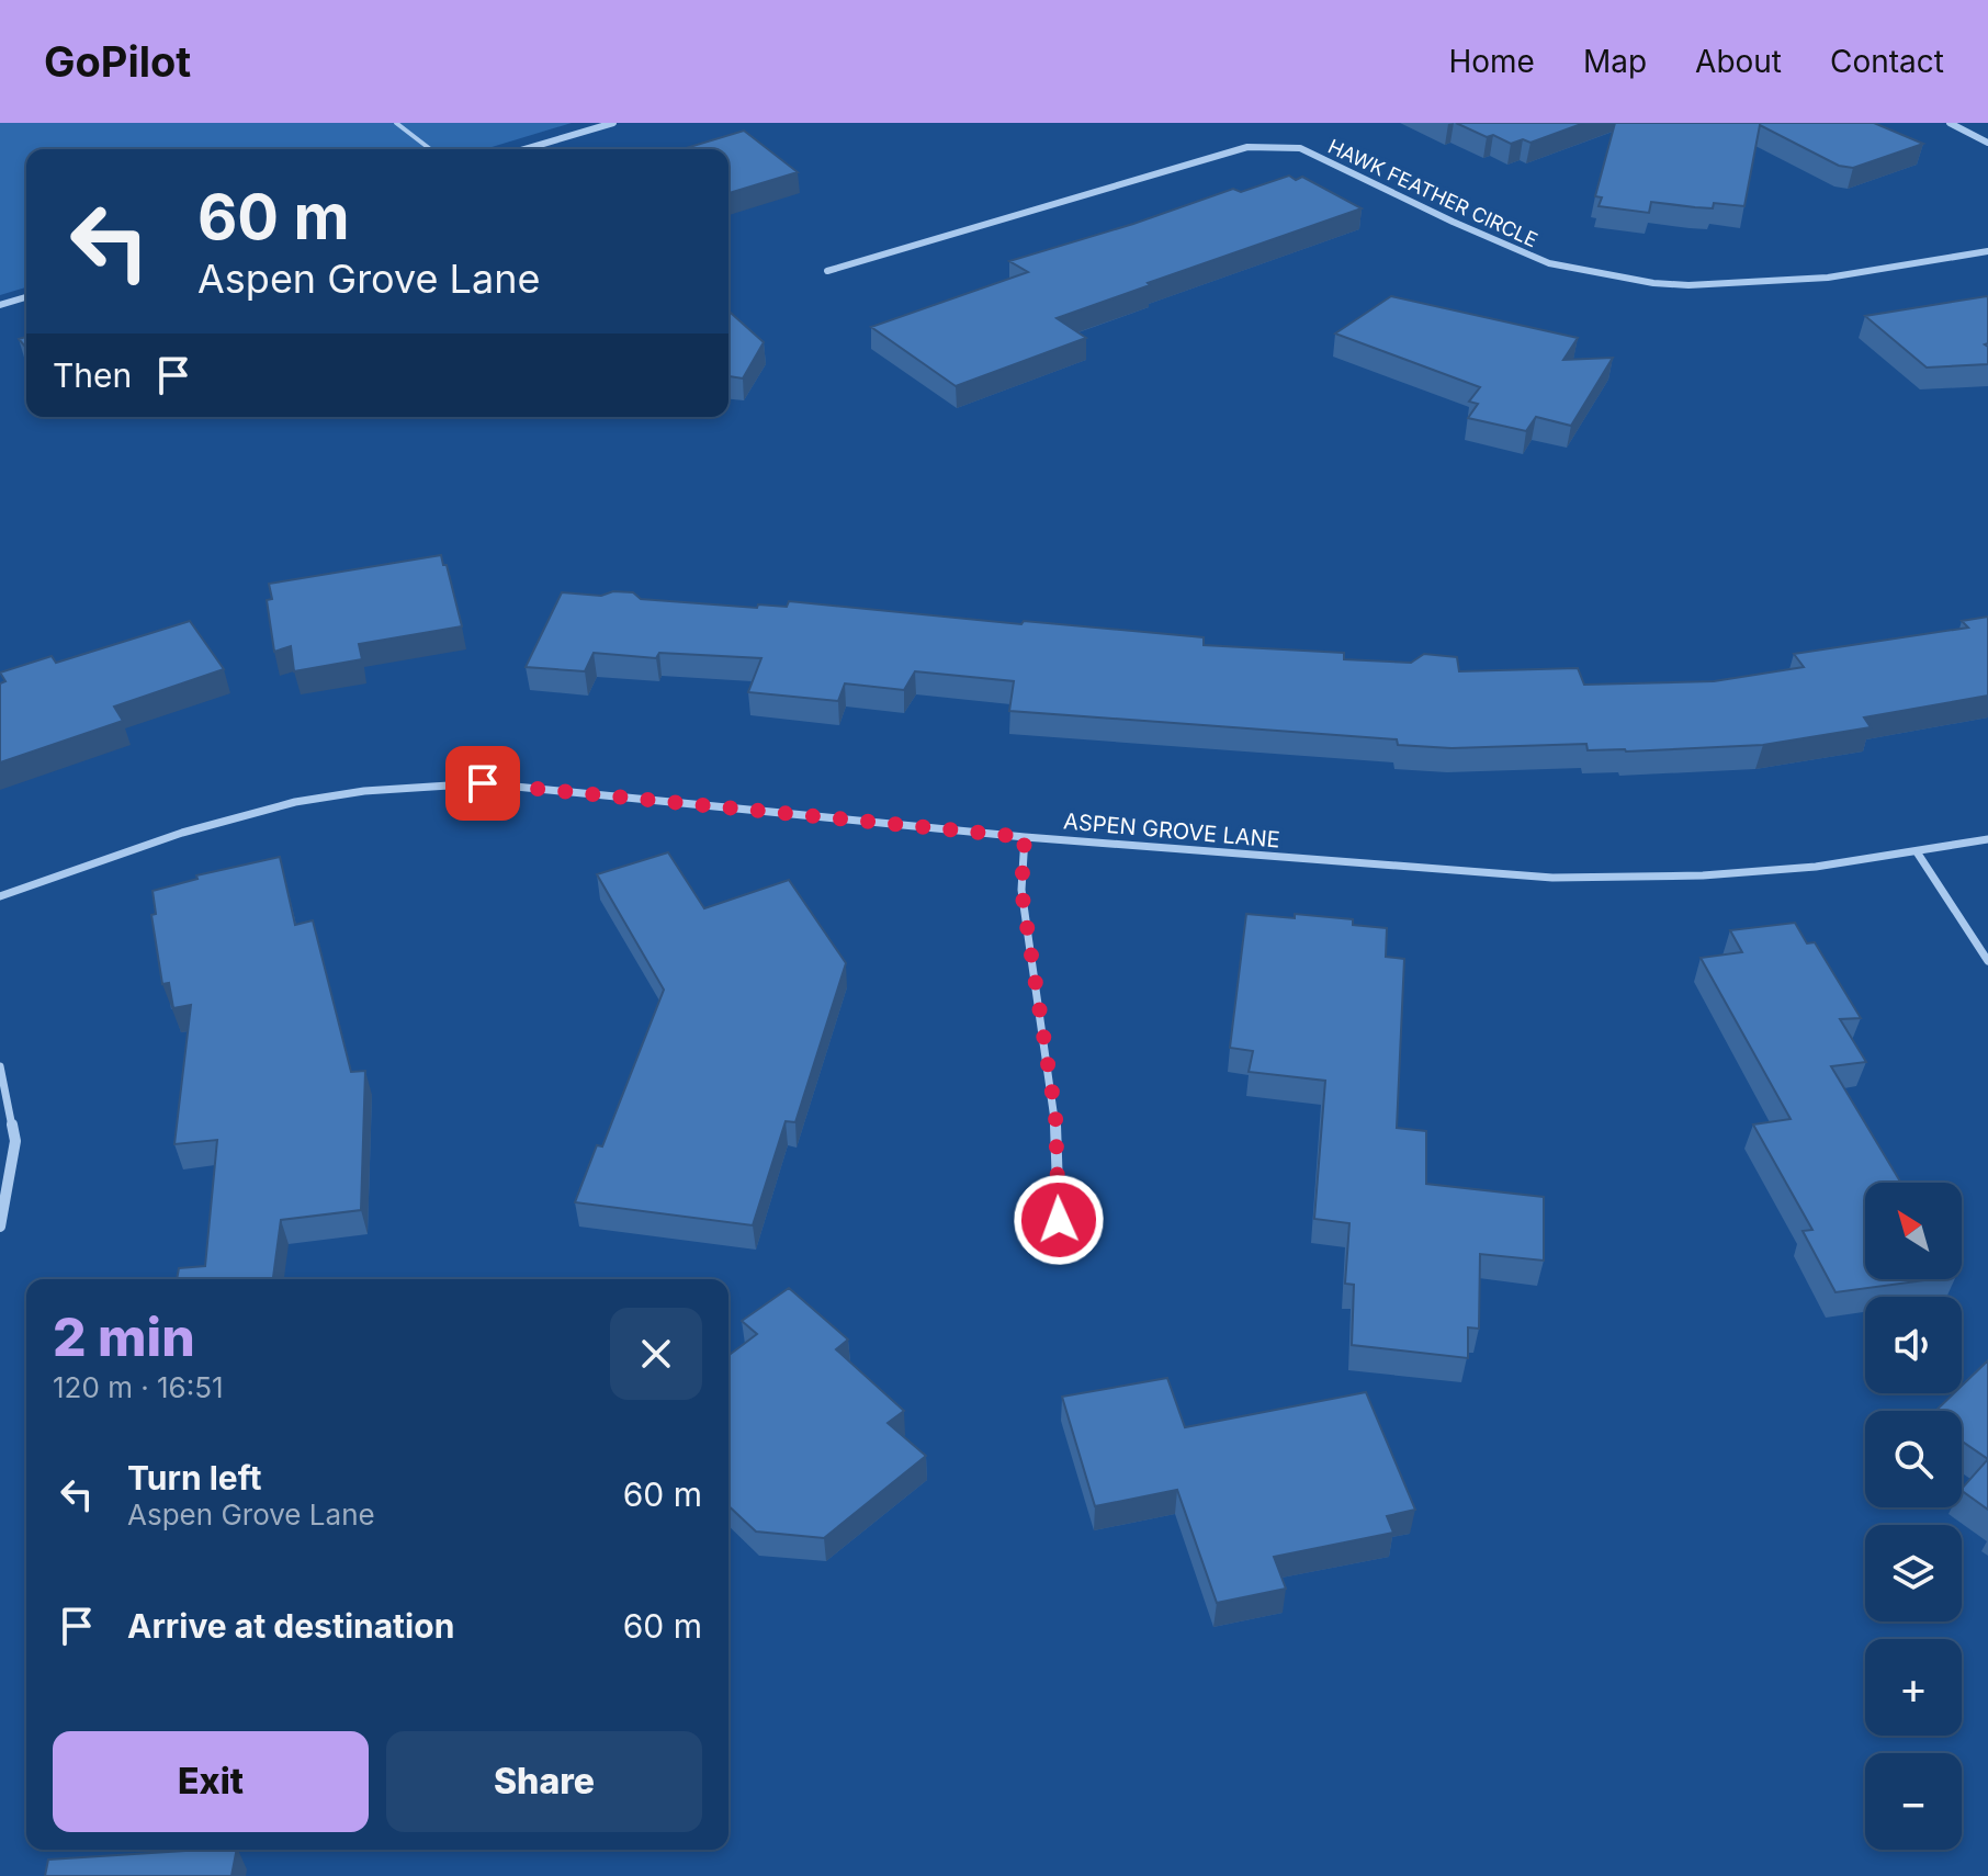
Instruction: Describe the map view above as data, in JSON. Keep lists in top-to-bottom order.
{
  "streets": {
    "street": ["HAWK FEATHER CIRCLE", "ASPEN GROVE LANE"]
  },
  "north": "top left",
  "page": {
    "header": "GoPilot",
    "nav": [
      "Home",
      "Map",
      "About",
      "Contact"
    ],
    "turn": ["60 m", "Aspen Grove Lane"],
    "then": "Then",
    "map_buttons": ["+", "−"],
    "heading": ["2 min", "120 m · 16:51"],
    "list": [
      {
        "name": "Turn left",
        "note": "Aspen Grove Lane",
        "value": "60 m"
      },
      {
        "name": "Arrive at destination",
        "value": "60 m"
      }
    ],
    "buttons": ["Exit", "Share"]
  }
}
